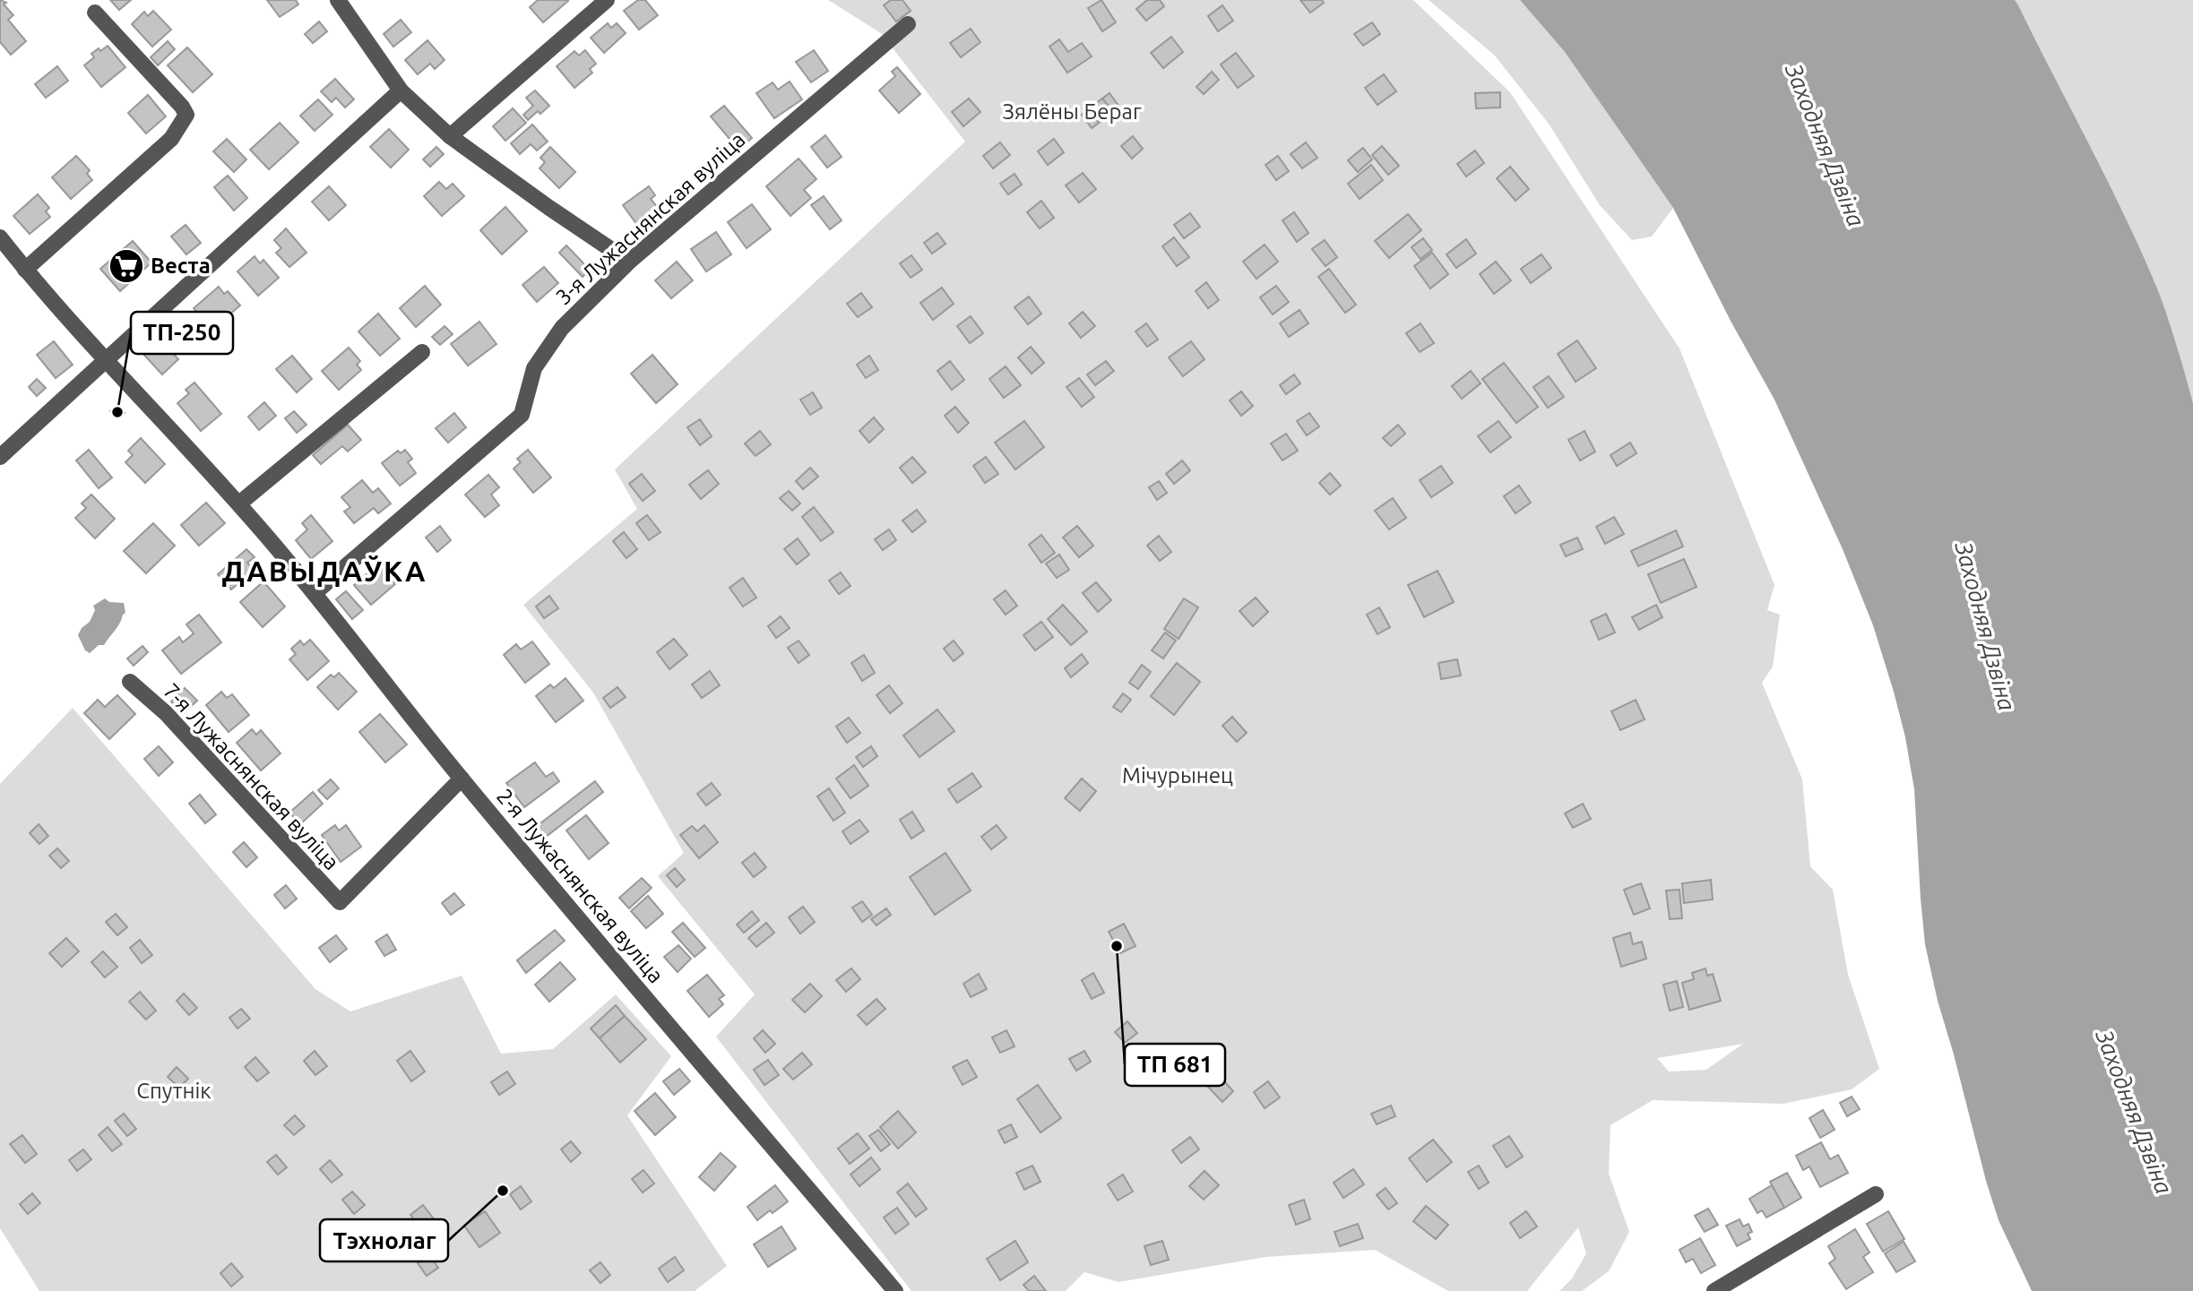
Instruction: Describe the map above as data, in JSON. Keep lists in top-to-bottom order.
{
  "streets": {
    "street": ["3-я Лужаснянская вуліца", "7-я Лужаснянская вуліца", "2-я Лужаснянская вуліца"]
  },
  "crossings": [
    ["3-я Лужаснянская вуліца", "2-я Лужаснянская вуліца"],
    ["7-я Лужаснянская вуліца", "2-я Лужаснянская вуліца"]
  ],
  "districts": ["ДАВЫДАЎКА"],
  "water": ["Заходняя Дзвіна"],
  "parks": ["Зялёны Бераг", "Мічурынец", "Спутнік"],
  "places": {
    "supermarket": ["Веста"],
    "other": ["ТП-250", "ТП 681", "Тэхнолаг"]
  }
}
